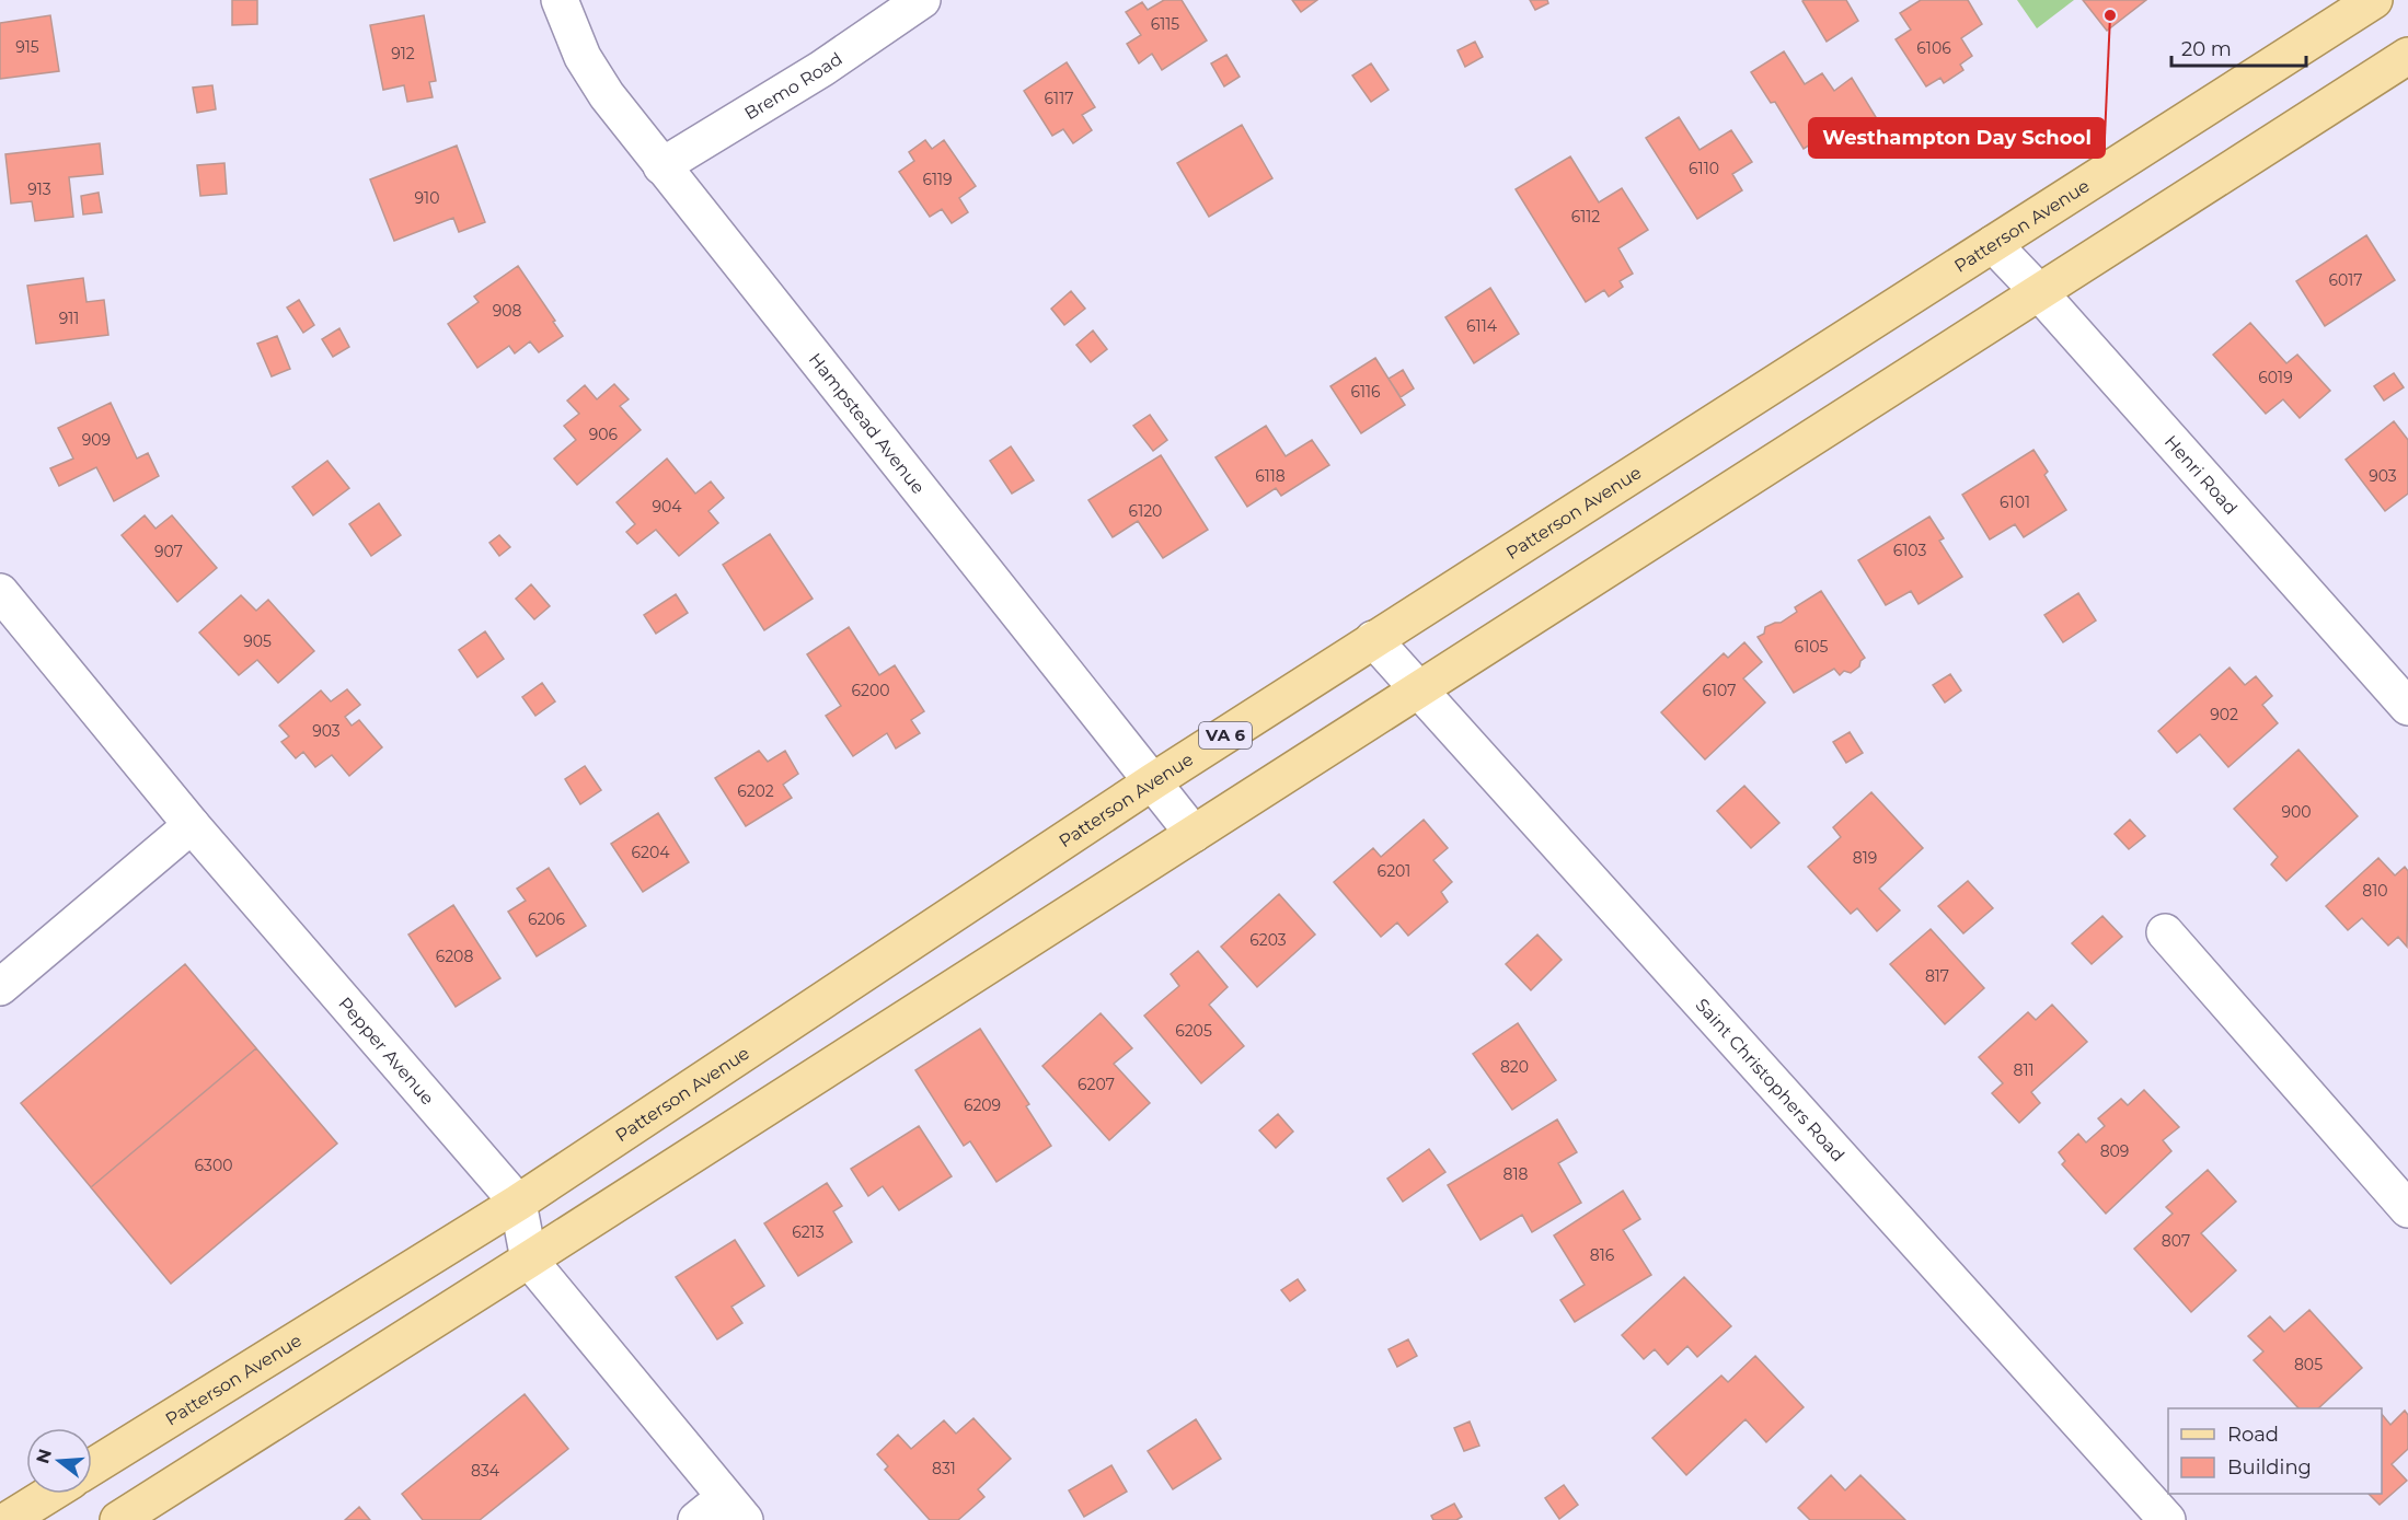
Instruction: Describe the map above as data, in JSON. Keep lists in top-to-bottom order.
{
  "streets": {
    "main road": ["Patterson Avenue", "VA 6"],
    "street": [
      "Bremo Road",
      "Hampstead Avenue",
      "Henri Road",
      "Pepper Avenue",
      "Saint Christophers Road"
    ]
  },
  "crossings": [
    ["Bremo Road", "Hampstead Avenue"],
    ["Patterson Avenue", "Hampstead Avenue"],
    ["Patterson Avenue", "Henri Road"],
    ["Patterson Avenue", "Pepper Avenue"],
    ["Patterson Avenue", "Saint Christophers Road"]
  ],
  "places": ["Westhampton Day School"],
  "house_numbers": [
    "6115",
    "915",
    "6106",
    "912",
    "6117",
    "6110",
    "6119",
    "913",
    "910",
    "6112",
    "6017",
    "908",
    "911",
    "6114",
    "6019",
    "6116",
    "906",
    "909",
    "6118",
    "903",
    "6101",
    "904",
    "6120",
    "6103",
    "907",
    "905",
    "6105",
    "6200",
    "6107",
    "902",
    "903",
    "6202",
    "900",
    "6204",
    "819",
    "6201",
    "810",
    "6206",
    "6203",
    "6208",
    "817",
    "6205",
    "820",
    "811",
    "6207",
    "6209",
    "809",
    "6300",
    "818",
    "6213",
    "807",
    "816",
    "805",
    "831",
    "834"
  ],
  "legend": ["Road", "Building"],
  "scale_bar": "20 m",
  "north": "left"
}
